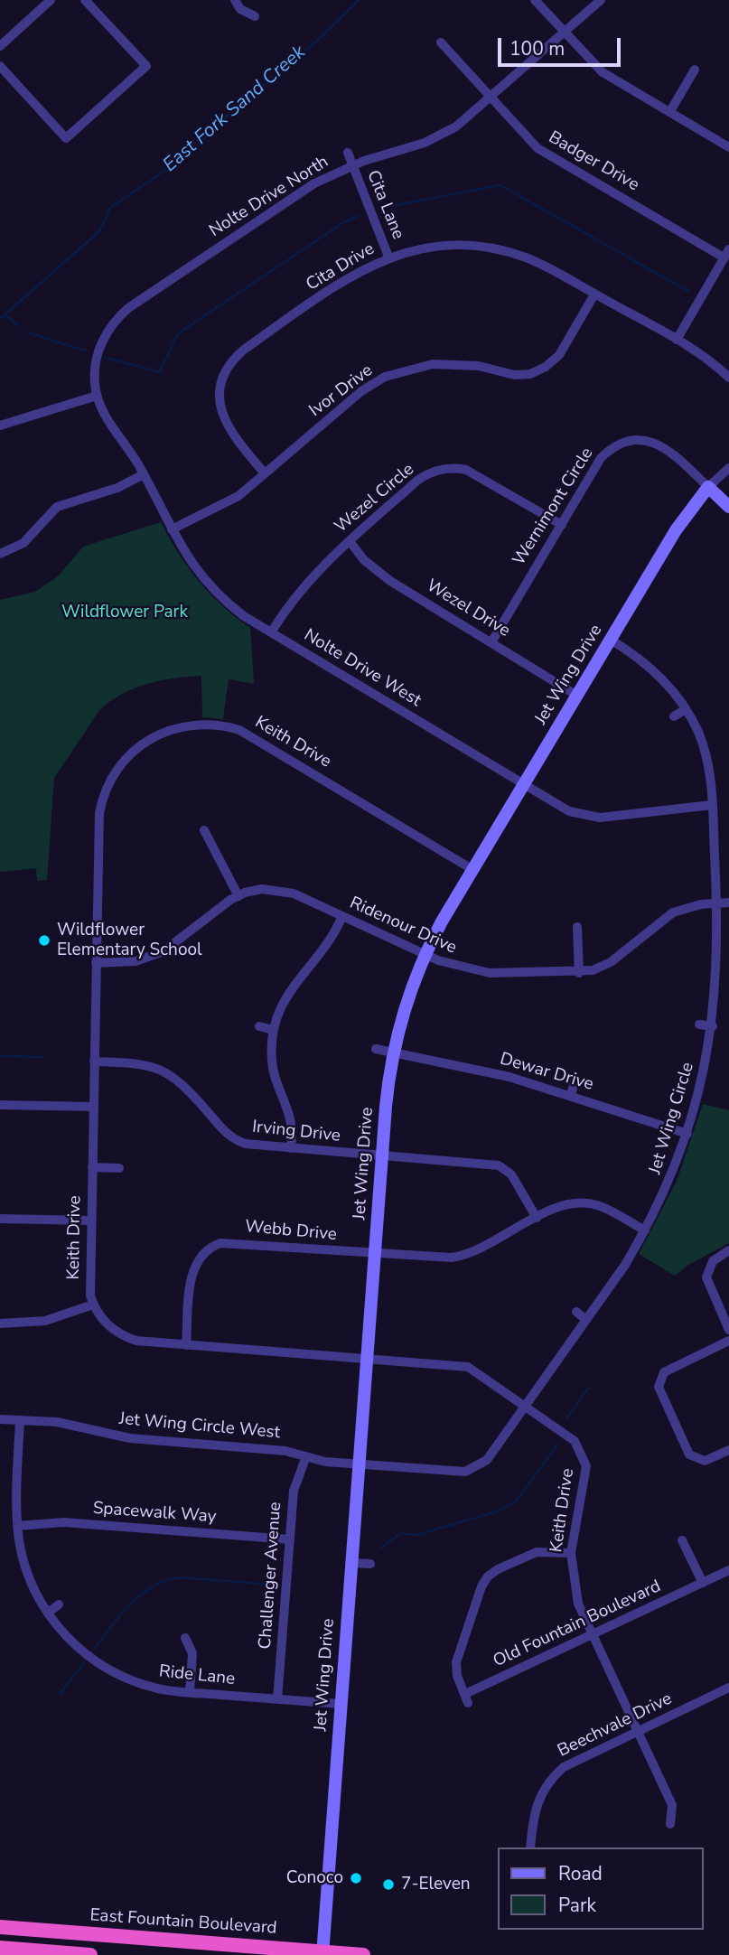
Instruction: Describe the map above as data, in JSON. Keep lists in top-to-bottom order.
{
  "streets": {
    "highway": ["East Fountain Boulevard"],
    "main road": ["Wernimont Circle", "Jet Wing Drive"],
    "street": [
      "Badger Drive",
      "Nolte Drive North",
      "Cita Lane",
      "Cita Drive",
      "Ivor Drive",
      "Wezel Circle",
      "Wezel Drive",
      "Nolte Drive West",
      "Keith Drive",
      "Ridenour Drive",
      "Dewar Drive",
      "Jet Wing Circle",
      "Irving Drive",
      "Webb Drive",
      "Jet Wing Circle West",
      "Spacewalk Way",
      "Challenger Avenue",
      "Old Fountain Boulevard",
      "Ride Lane",
      "Beechvale Drive"
    ]
  },
  "crossings": [
    ["Badger Drive", "Nolte Drive North"],
    ["Nolte Drive North", "Cita Lane"],
    ["Nolte Drive North", "Nolte Drive West"],
    ["Cita Lane", "Cita Drive"],
    ["Cita Drive", "Ivor Drive"],
    ["Ivor Drive", "Nolte Drive West"],
    ["Wezel Circle", "Wernimont Circle"],
    ["Wezel Circle", "Wezel Drive"],
    ["Wezel Circle", "Nolte Drive West"],
    ["Wernimont Circle", "Wezel Drive"],
    ["Wernimont Circle", "Jet Wing Drive"],
    ["Wezel Drive", "Jet Wing Drive"],
    ["Nolte Drive West", "Jet Wing Drive"],
    ["Nolte Drive West", "Jet Wing Circle"],
    ["Jet Wing Drive", "Keith Drive"],
    ["Jet Wing Drive", "Ridenour Drive"],
    ["Jet Wing Drive", "Dewar Drive"],
    ["Jet Wing Drive", "Jet Wing Circle"],
    ["Jet Wing Drive", "Irving Drive"],
    ["Jet Wing Drive", "Webb Drive"],
    ["Jet Wing Drive", "Jet Wing Circle West"],
    ["Jet Wing Drive", "Ride Lane"],
    ["Jet Wing Drive", "East Fountain Boulevard"],
    ["Keith Drive", "Ridenour Drive"],
    ["Keith Drive", "Jet Wing Circle"],
    ["Keith Drive", "Irving Drive"],
    ["Keith Drive", "Webb Drive"],
    ["Keith Drive", "Old Fountain Boulevard"],
    ["Keith Drive", "Beechvale Drive"],
    ["Ridenour Drive", "Jet Wing Circle"],
    ["Dewar Drive", "Jet Wing Circle"],
    ["Jet Wing Circle", "Webb Drive"],
    ["Jet Wing Circle", "Jet Wing Circle West"],
    ["Irving Drive", "Webb Drive"],
    ["Jet Wing Circle West", "Challenger Avenue"],
    ["Jet Wing Circle West", "Ride Lane"],
    ["Spacewalk Way", "Challenger Avenue"],
    ["Spacewalk Way", "Ride Lane"],
    ["Challenger Avenue", "Ride Lane"]
  ],
  "water": ["East Fork Sand Creek"],
  "parks": ["Wildflower Park"],
  "places": ["Wildflower Elementary School", "Conoco", "7-Eleven"],
  "legend": ["Road", "Park"],
  "scale_bar": "100 m"
}
